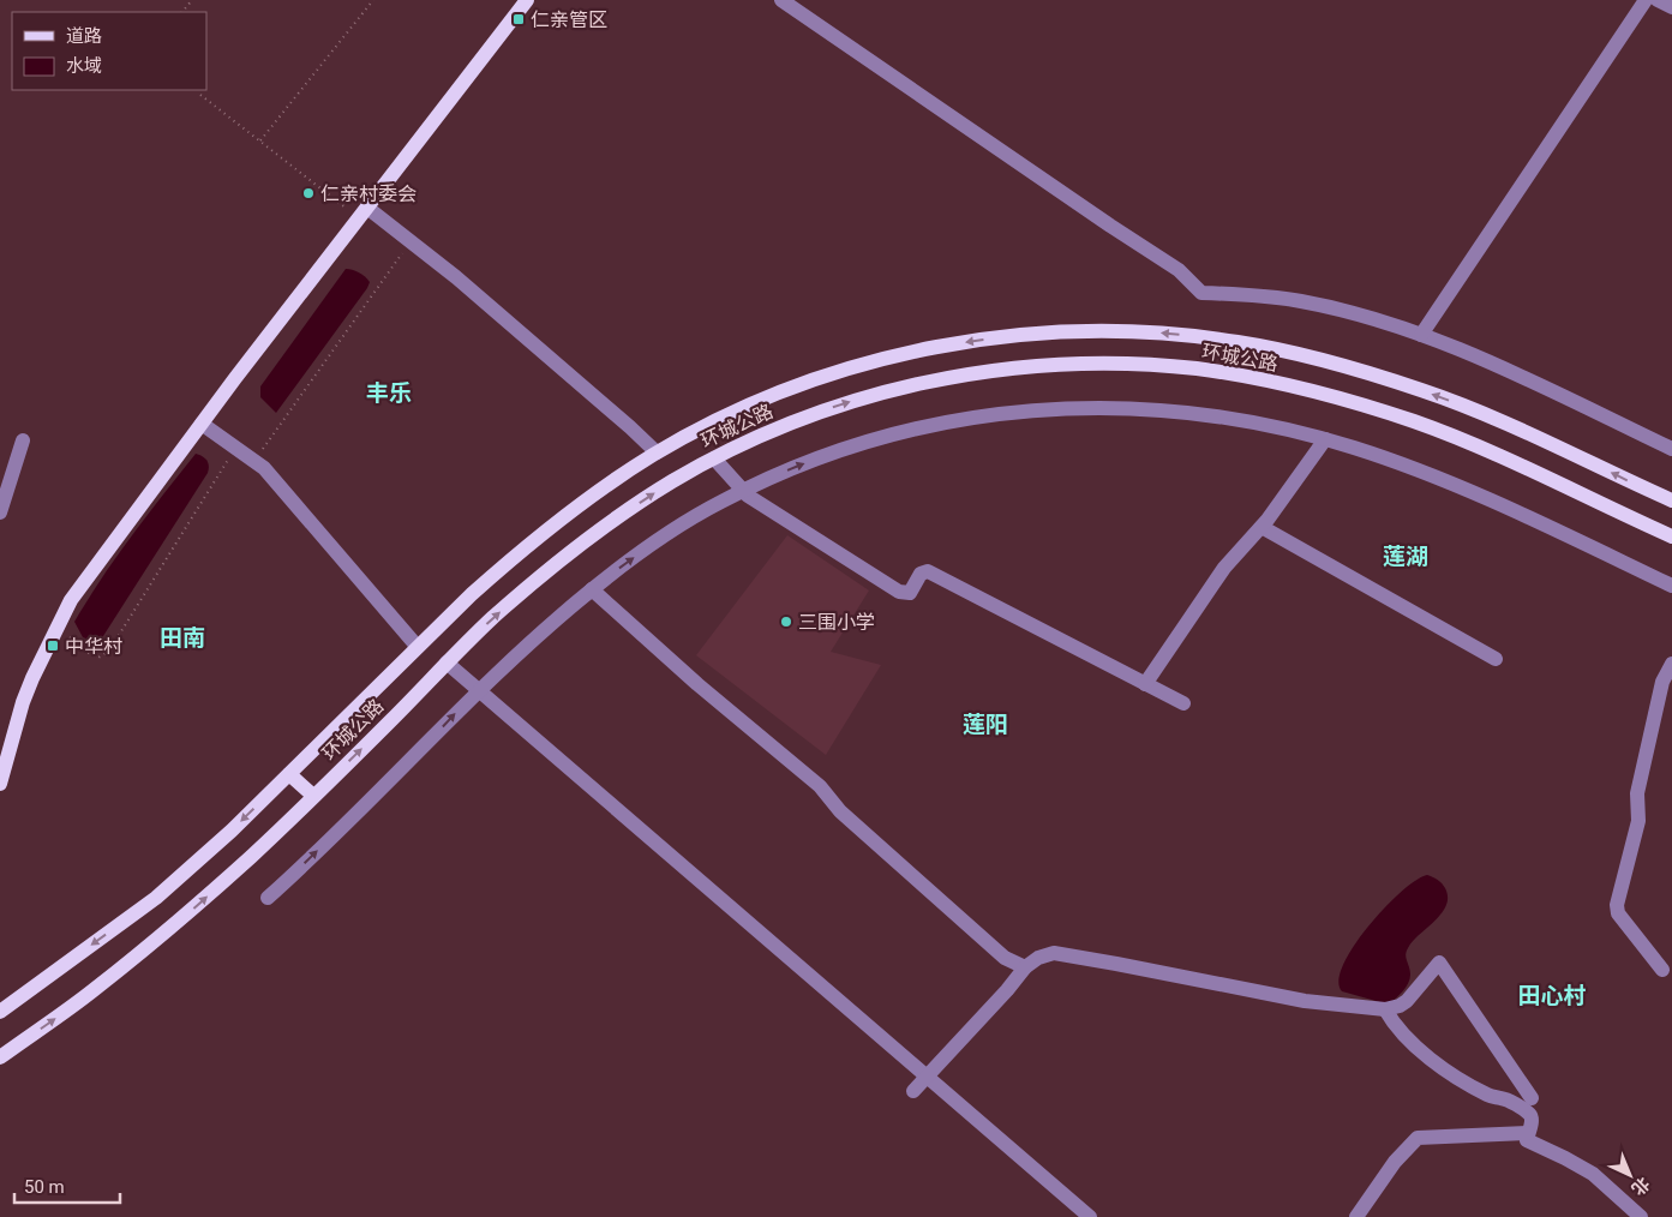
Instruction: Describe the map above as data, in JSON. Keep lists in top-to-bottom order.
{
  "streets": {
    "main road": ["环城公路"]
  },
  "districts": [
    "丰乐",
    "莲湖",
    "田南",
    "莲阳",
    "田心村"
  ],
  "places": {
    "transit": ["仁亲管区", "中华村"],
    "other": ["仁亲村委会", "三围小学"]
  },
  "legend": ["道路", "水域"],
  "scale_bar": "50 m",
  "north": "bottom right"
}
